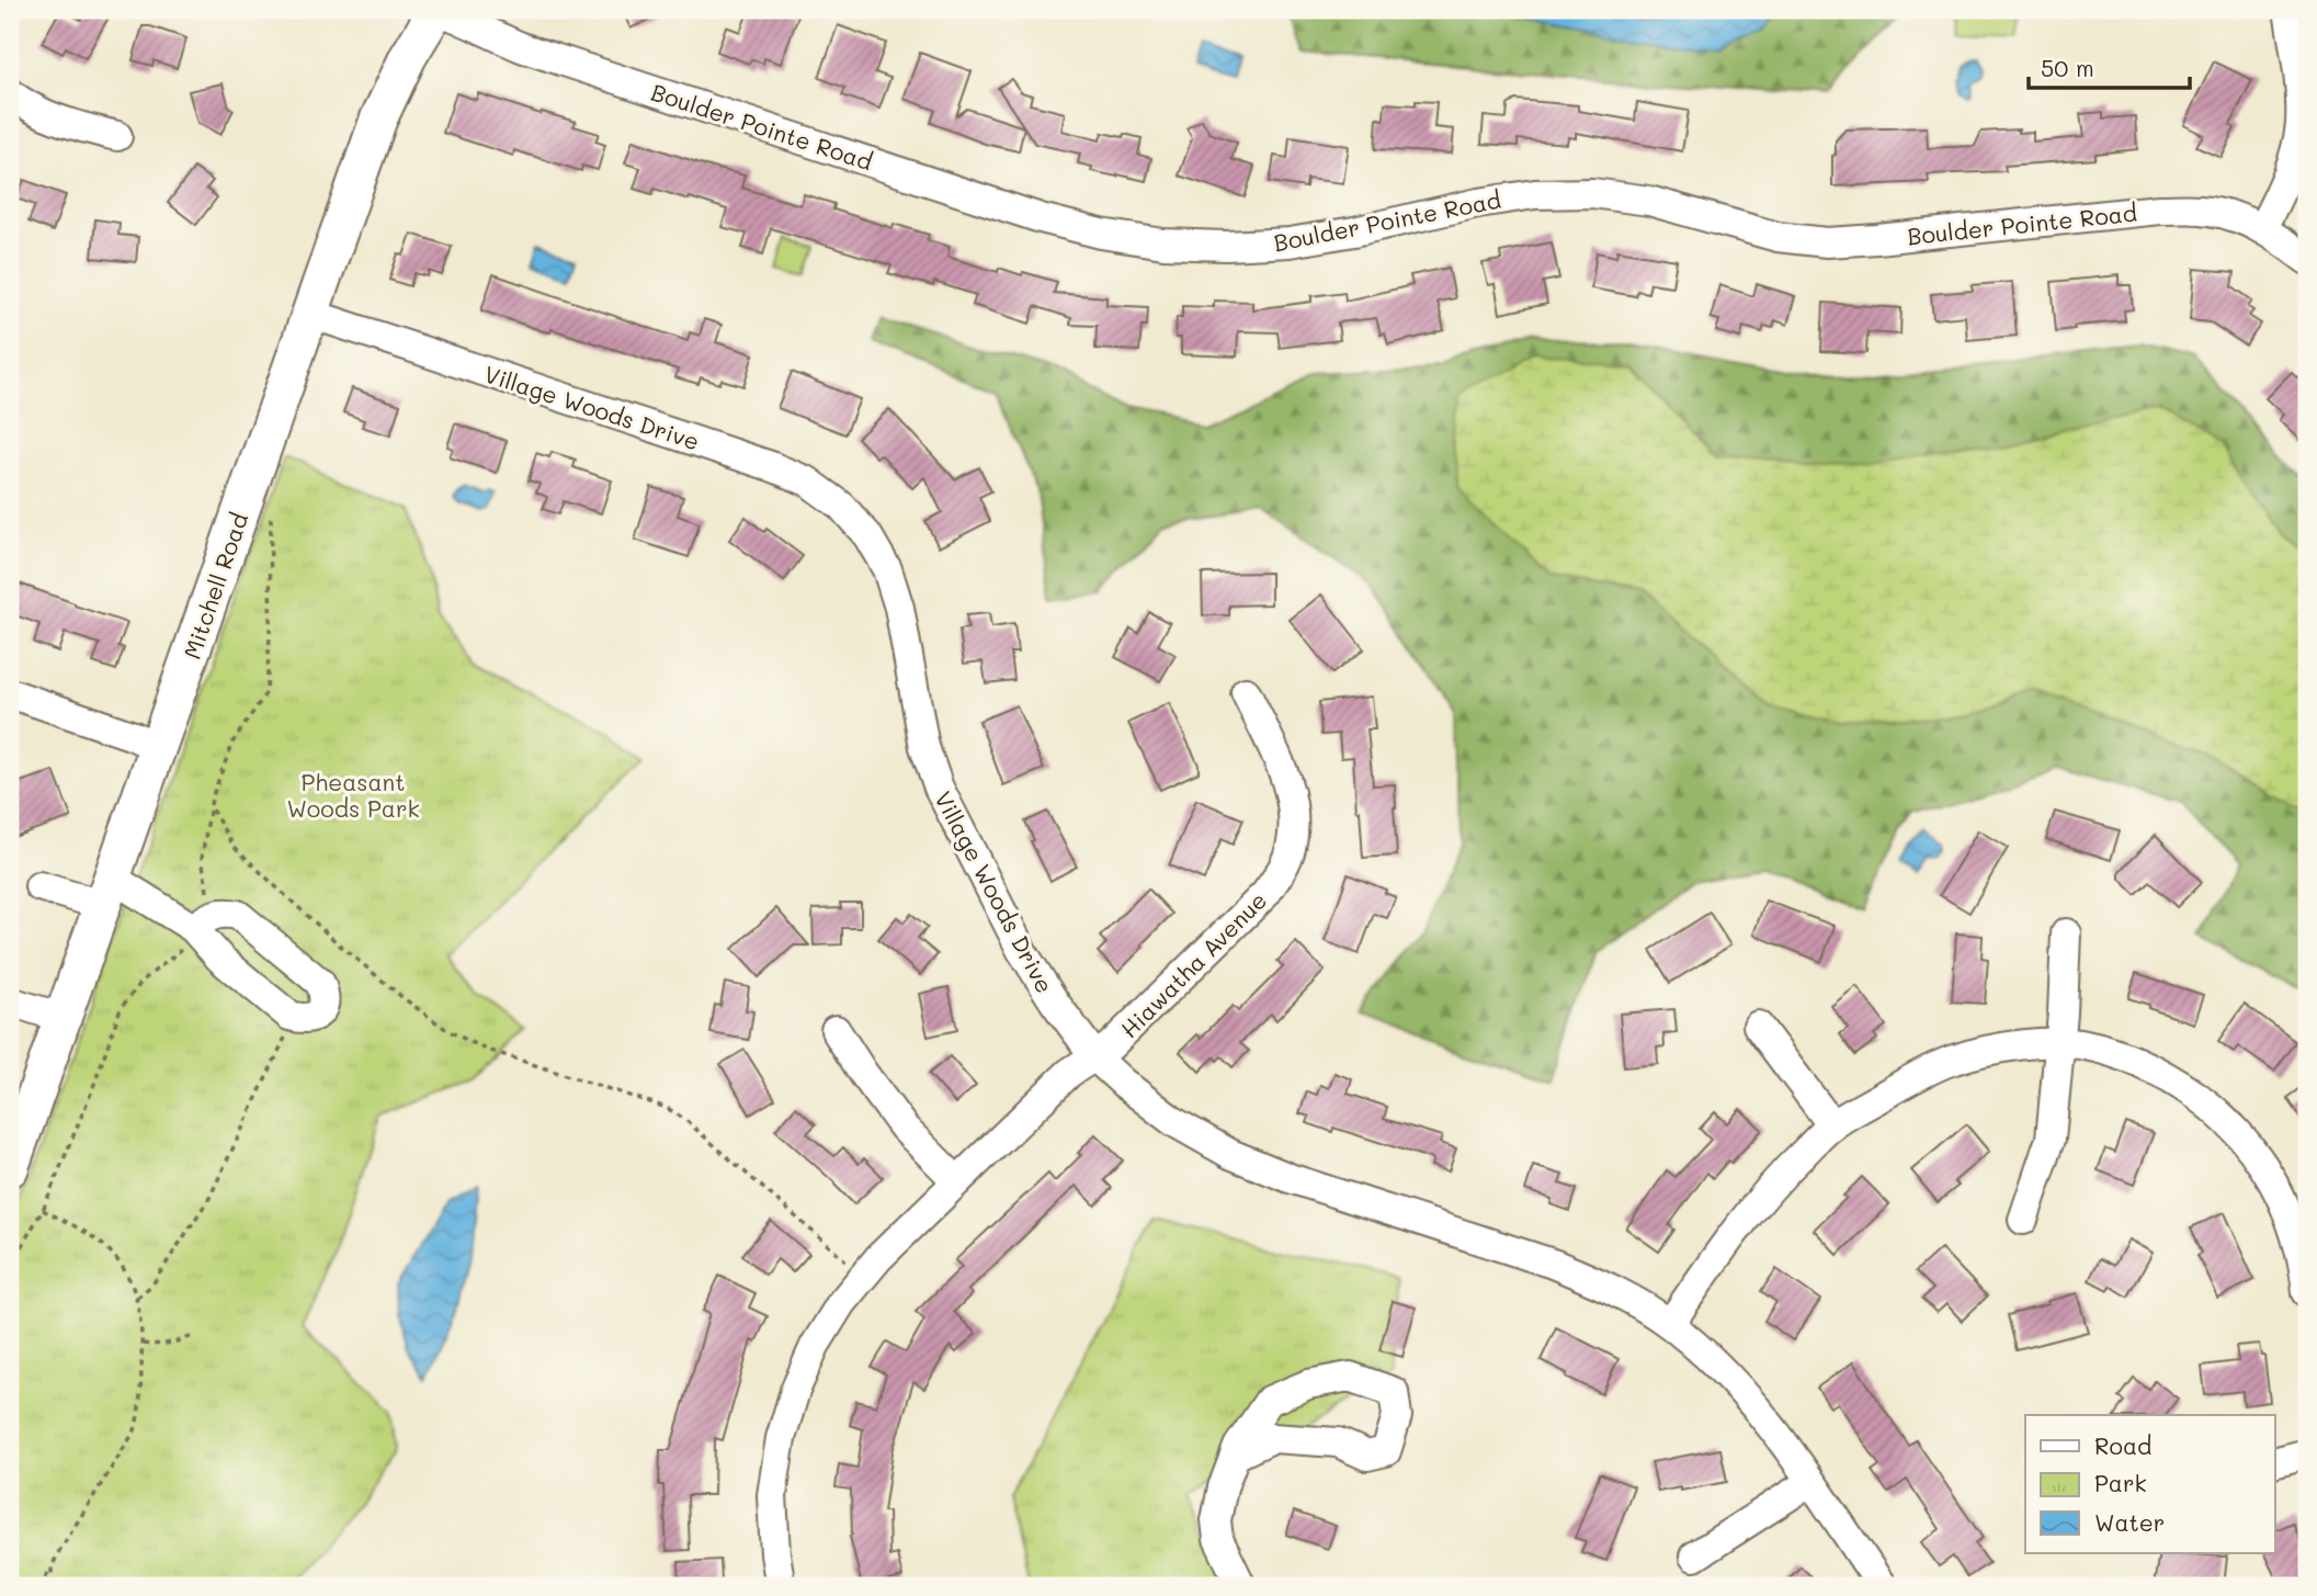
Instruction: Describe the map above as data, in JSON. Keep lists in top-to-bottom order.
{
  "streets": {
    "main road": ["Mitchell Road"],
    "street": ["Boulder Pointe Road", "Village Woods Drive", "Hiawatha Avenue"]
  },
  "crossings": [
    ["Boulder Pointe Road", "Mitchell Road"],
    ["Village Woods Drive", "Mitchell Road"],
    ["Village Woods Drive", "Hiawatha Avenue"]
  ],
  "parks": ["Pheasant Woods Park"],
  "legend": ["Road", "Park", "Water"],
  "scale_bar": "50 m"
}
